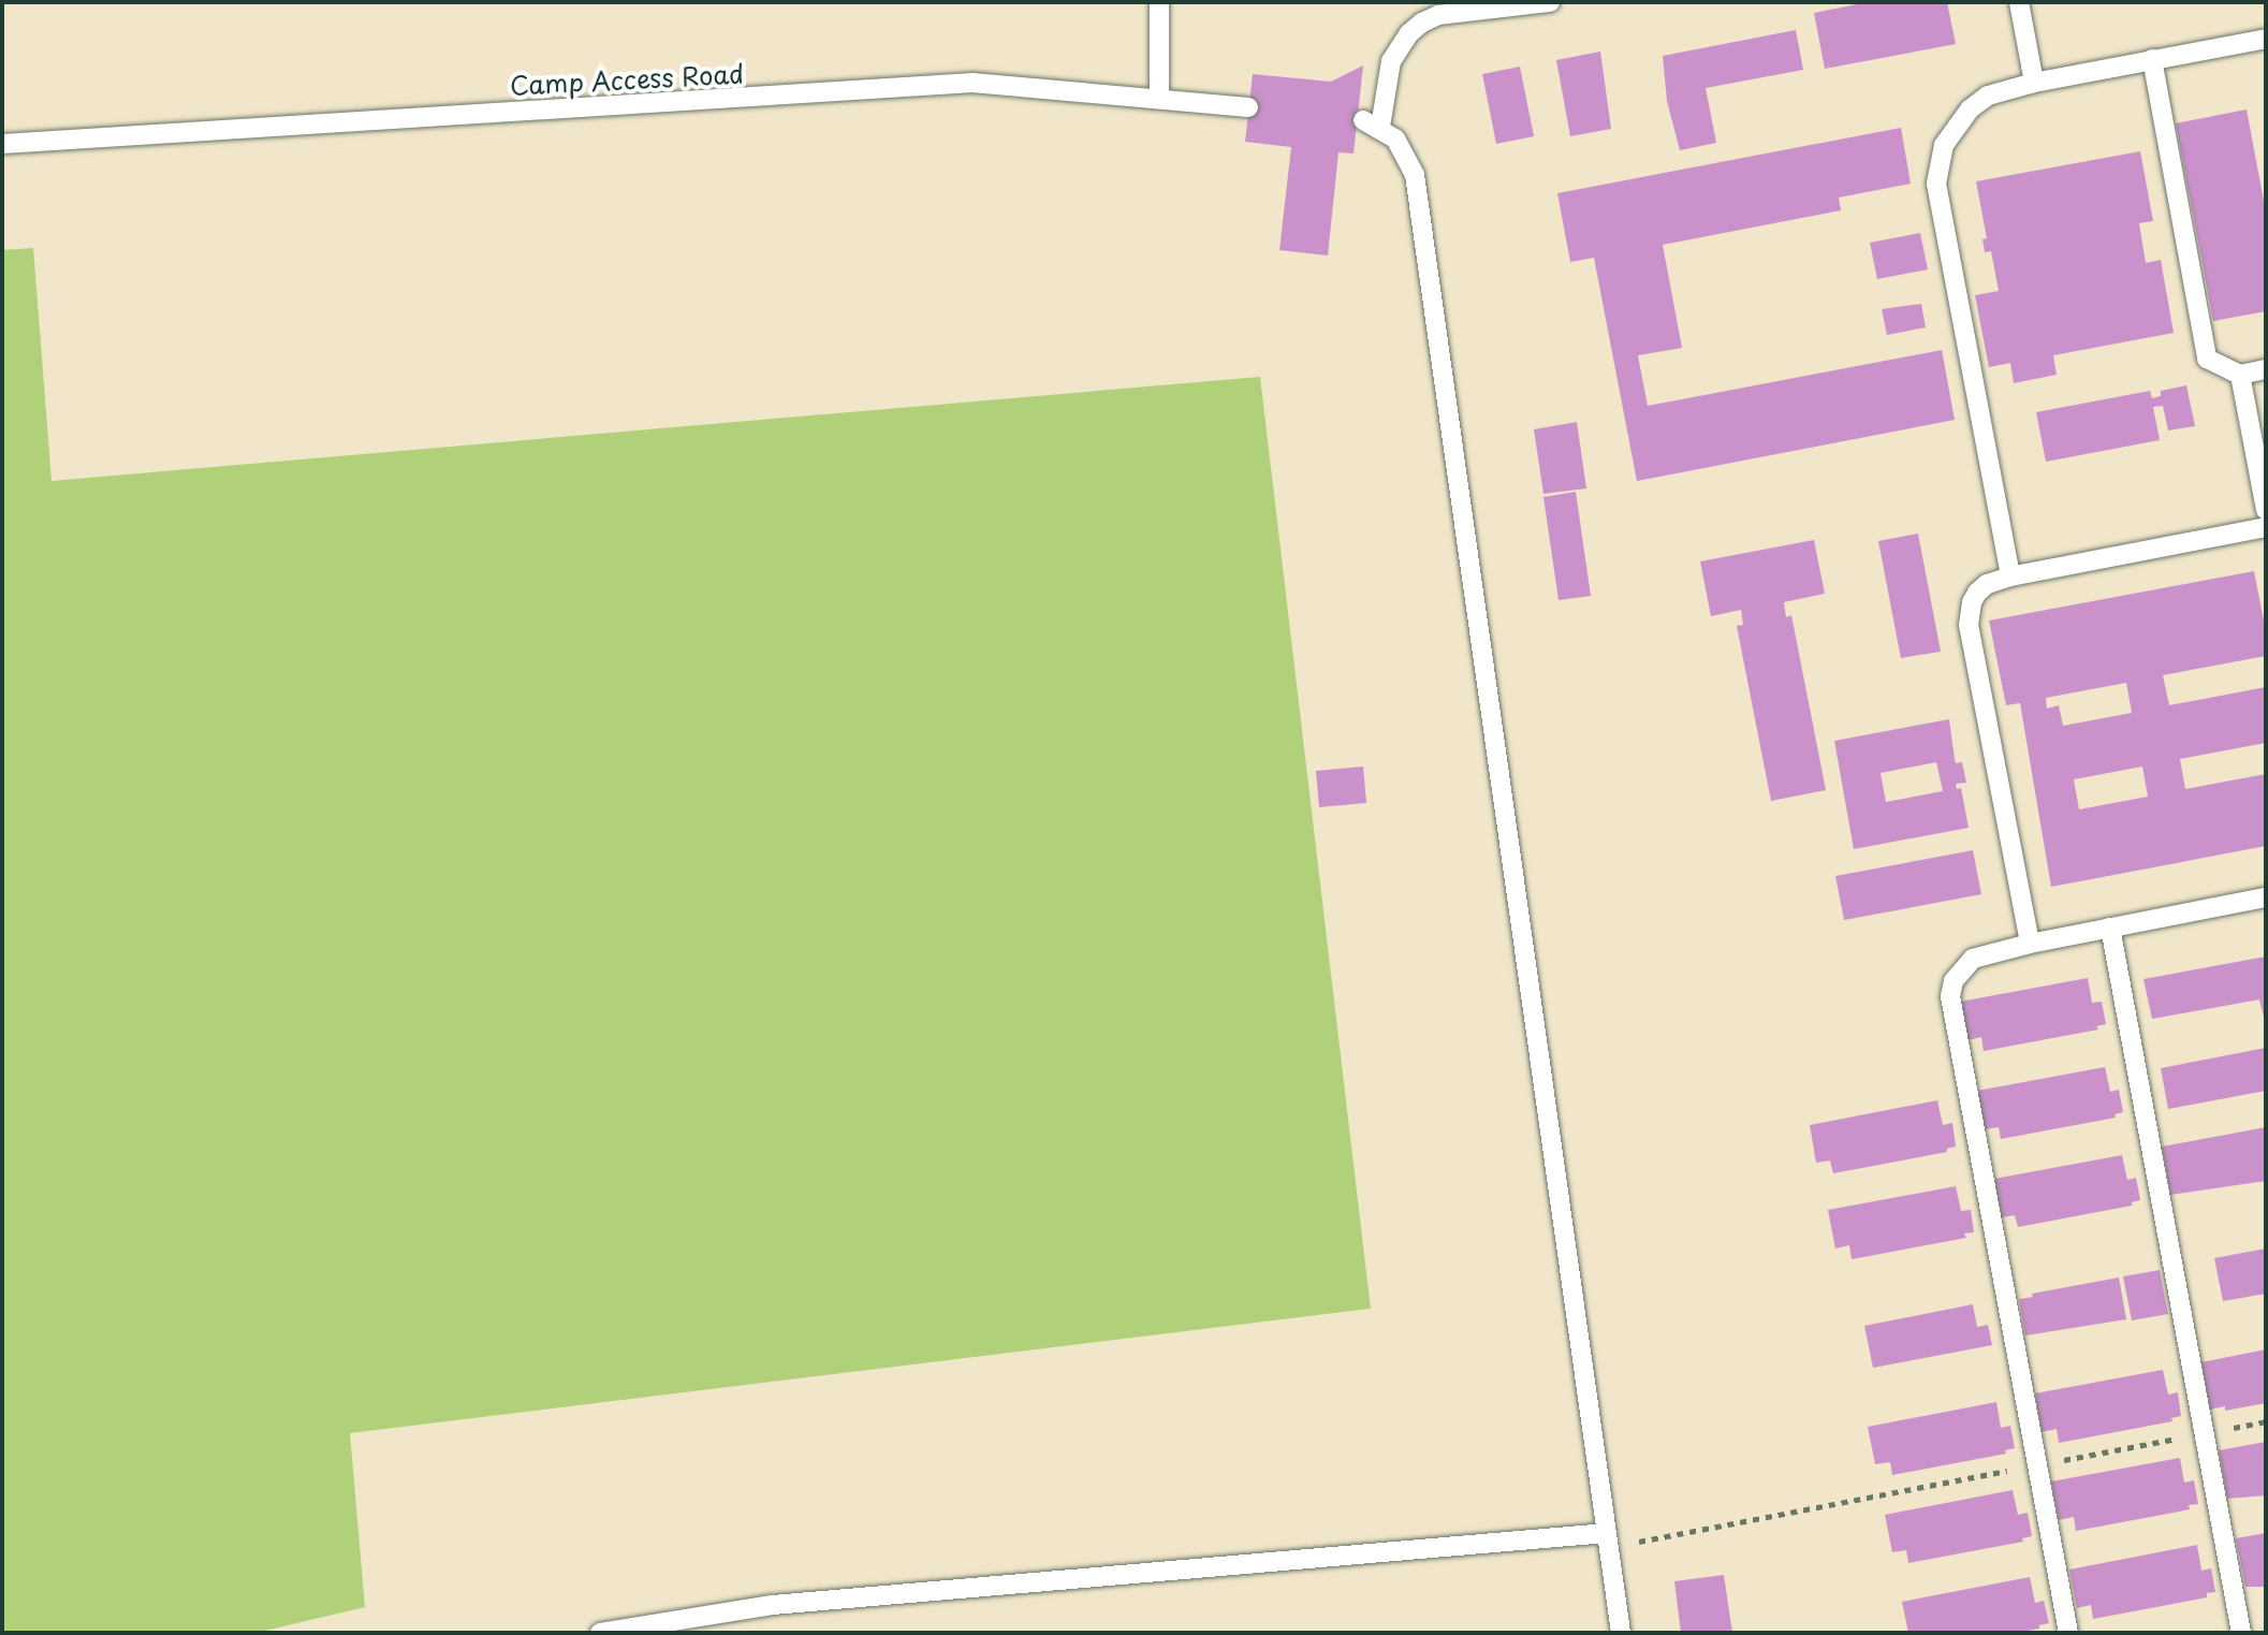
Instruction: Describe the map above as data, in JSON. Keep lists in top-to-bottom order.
{
  "streets": {
    "lane": ["Camp Access Road"]
  }
}
